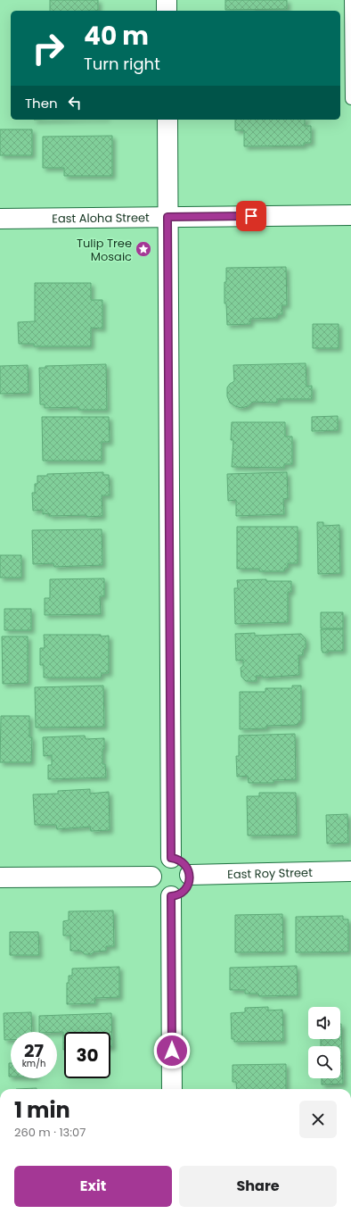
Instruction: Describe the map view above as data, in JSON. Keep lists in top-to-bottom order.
{
  "streets": {
    "street": ["East Aloha Street", "East Roy Street"]
  },
  "places": {
    "place": ["Tulip Tree Mosaic"]
  },
  "page": {
    "turn": ["40 m", "Turn right"],
    "then": "Then",
    "speed": "27 km/h",
    "limit": "30",
    "heading": ["1 min", "260 m · 13:07"],
    "buttons": ["Exit", "Share"]
  }
}
